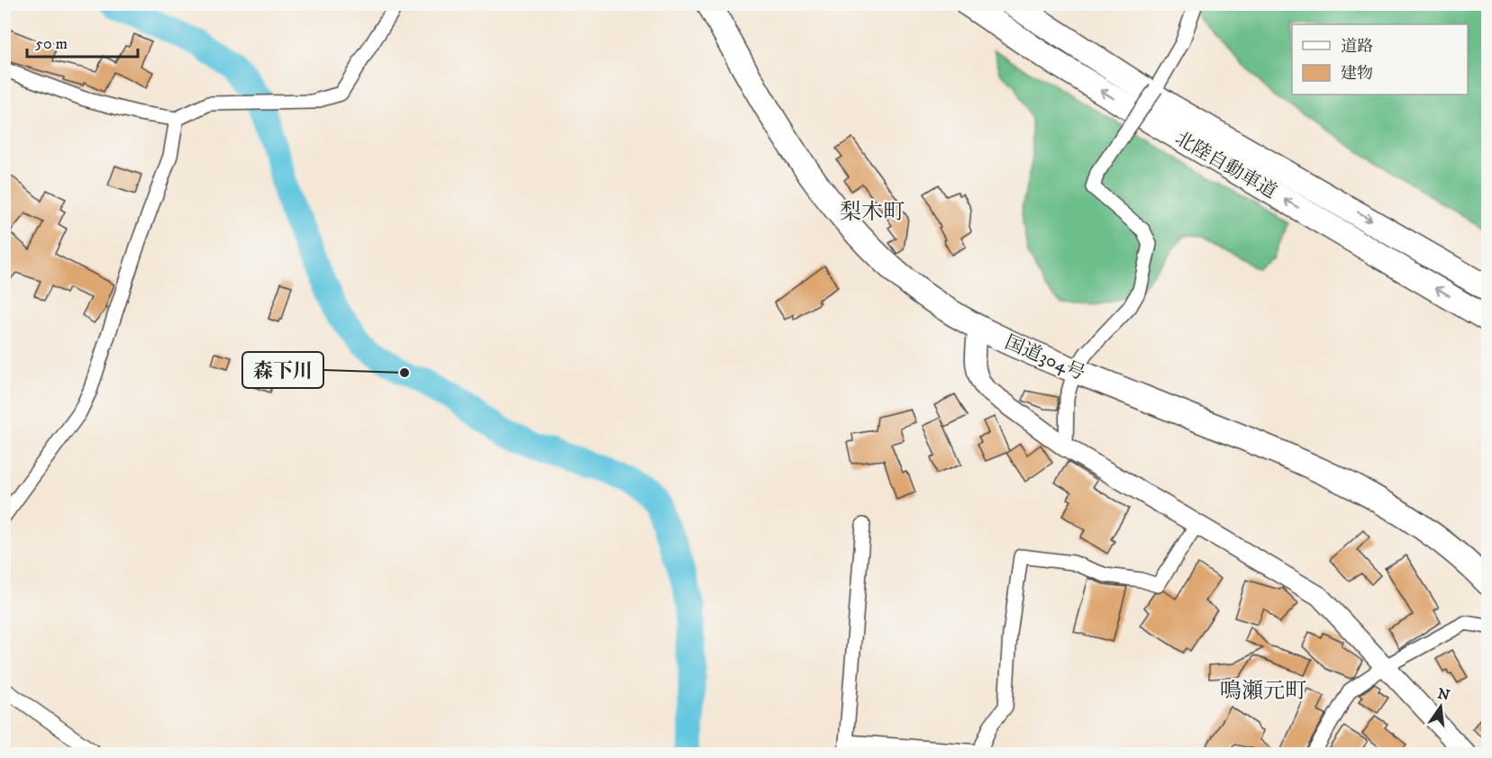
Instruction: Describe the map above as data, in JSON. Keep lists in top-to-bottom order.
{
  "streets": {
    "highway": ["北陸自動車道", "国道304号"]
  },
  "districts": ["梨木町", "鳴瀬元町"],
  "places": ["森下川"],
  "legend": ["道路", "建物"],
  "scale_bar": "50 m",
  "north": "top"
}
